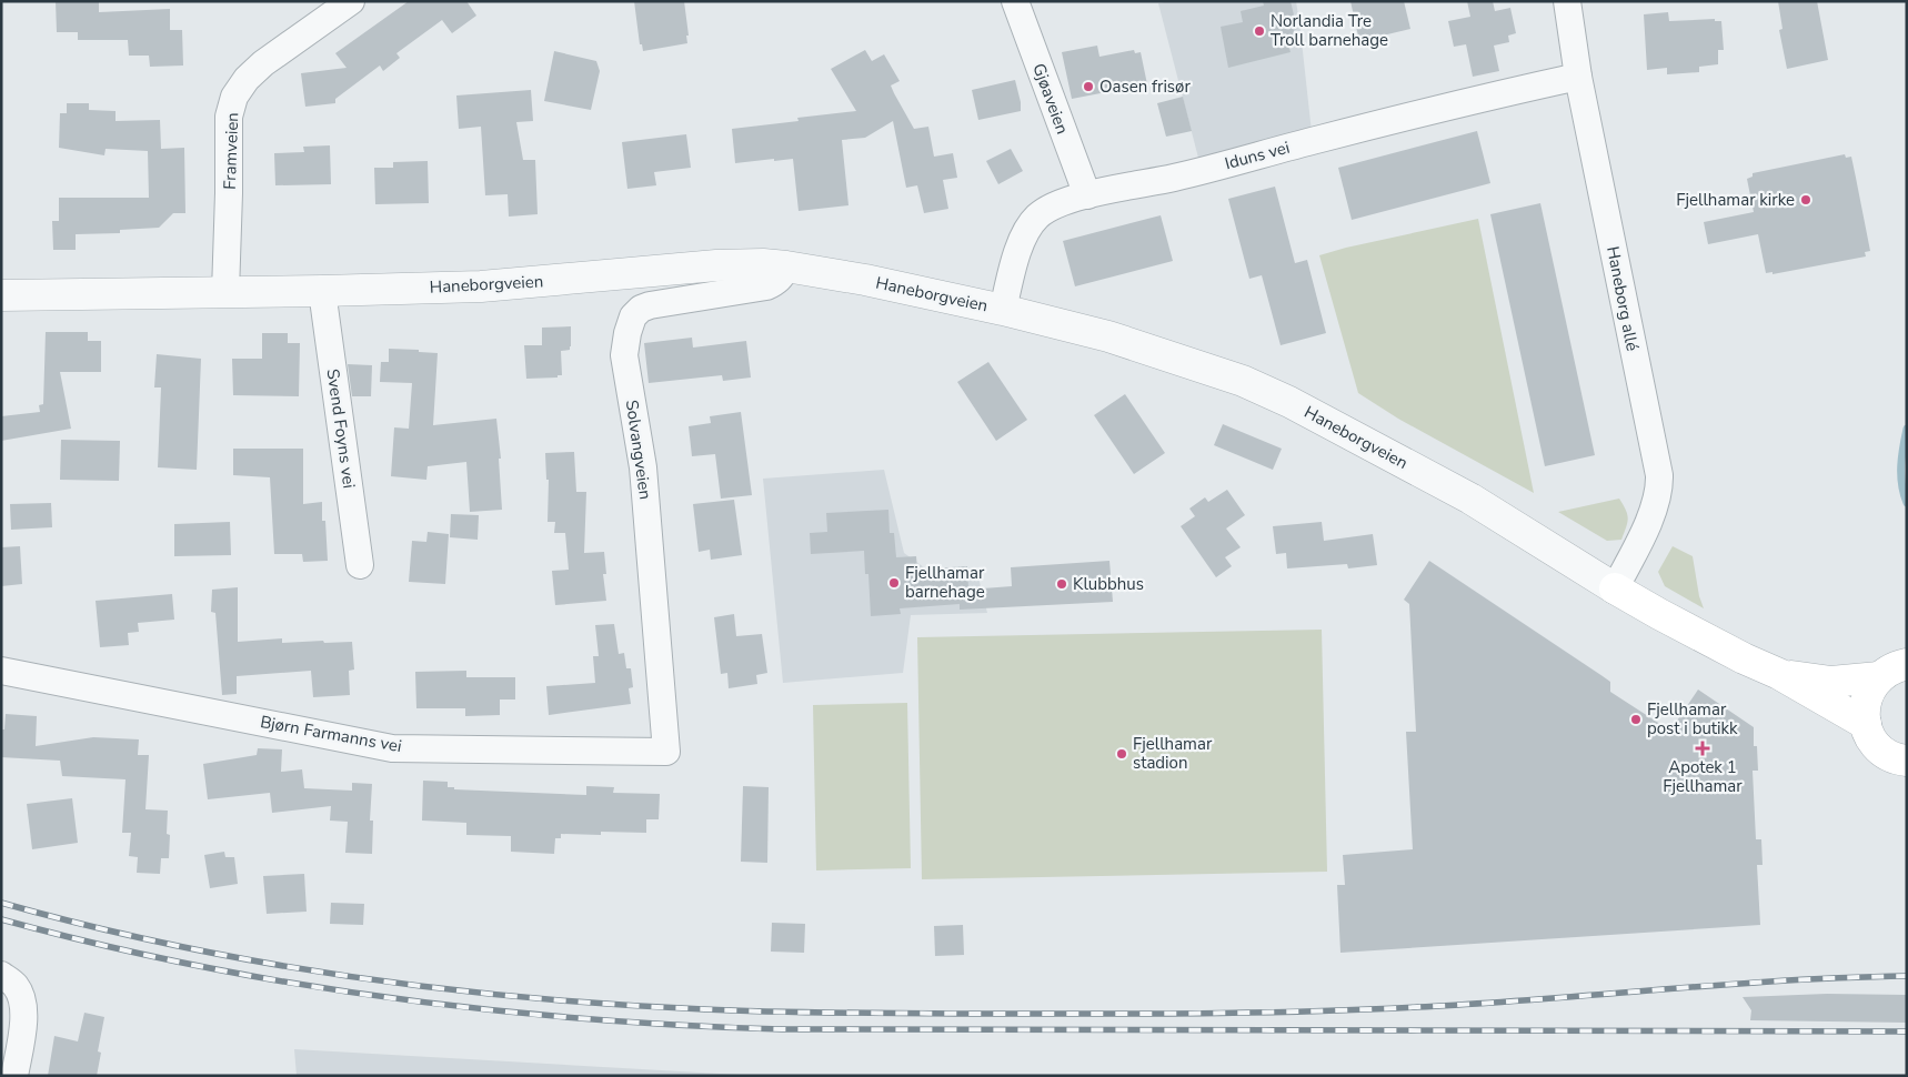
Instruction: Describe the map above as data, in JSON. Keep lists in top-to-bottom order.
{
  "streets": {
    "main road": ["Haneborgveien"],
    "street": [
      "Gjøaveien",
      "Framveien",
      "Iduns vei",
      "Haneborg allé",
      "Svend Foyns vei",
      "Solvangveien",
      "Bjørn Farmanns vei"
    ]
  },
  "crossings": [
    ["Gjøaveien", "Iduns vei"],
    ["Framveien", "Haneborgveien"],
    ["Iduns vei", "Haneborgveien"],
    ["Iduns vei", "Haneborg allé"],
    ["Haneborgveien", "Haneborg allé"],
    ["Haneborgveien", "Svend Foyns vei"],
    ["Haneborgveien", "Solvangveien"],
    ["Solvangveien", "Bjørn Farmanns vei"]
  ],
  "places": {
    "other": [
      "Norlandia Tre Troll barnehage",
      "Oasen frisør",
      "Fjellhamar kirke",
      "Fjellhamar barnehage",
      "Klubbhus",
      "Fjellhamar post i butikk",
      "Fjellhamar stadion"
    ],
    "health": ["Apotek 1 Fjellhamar"]
  }
}
